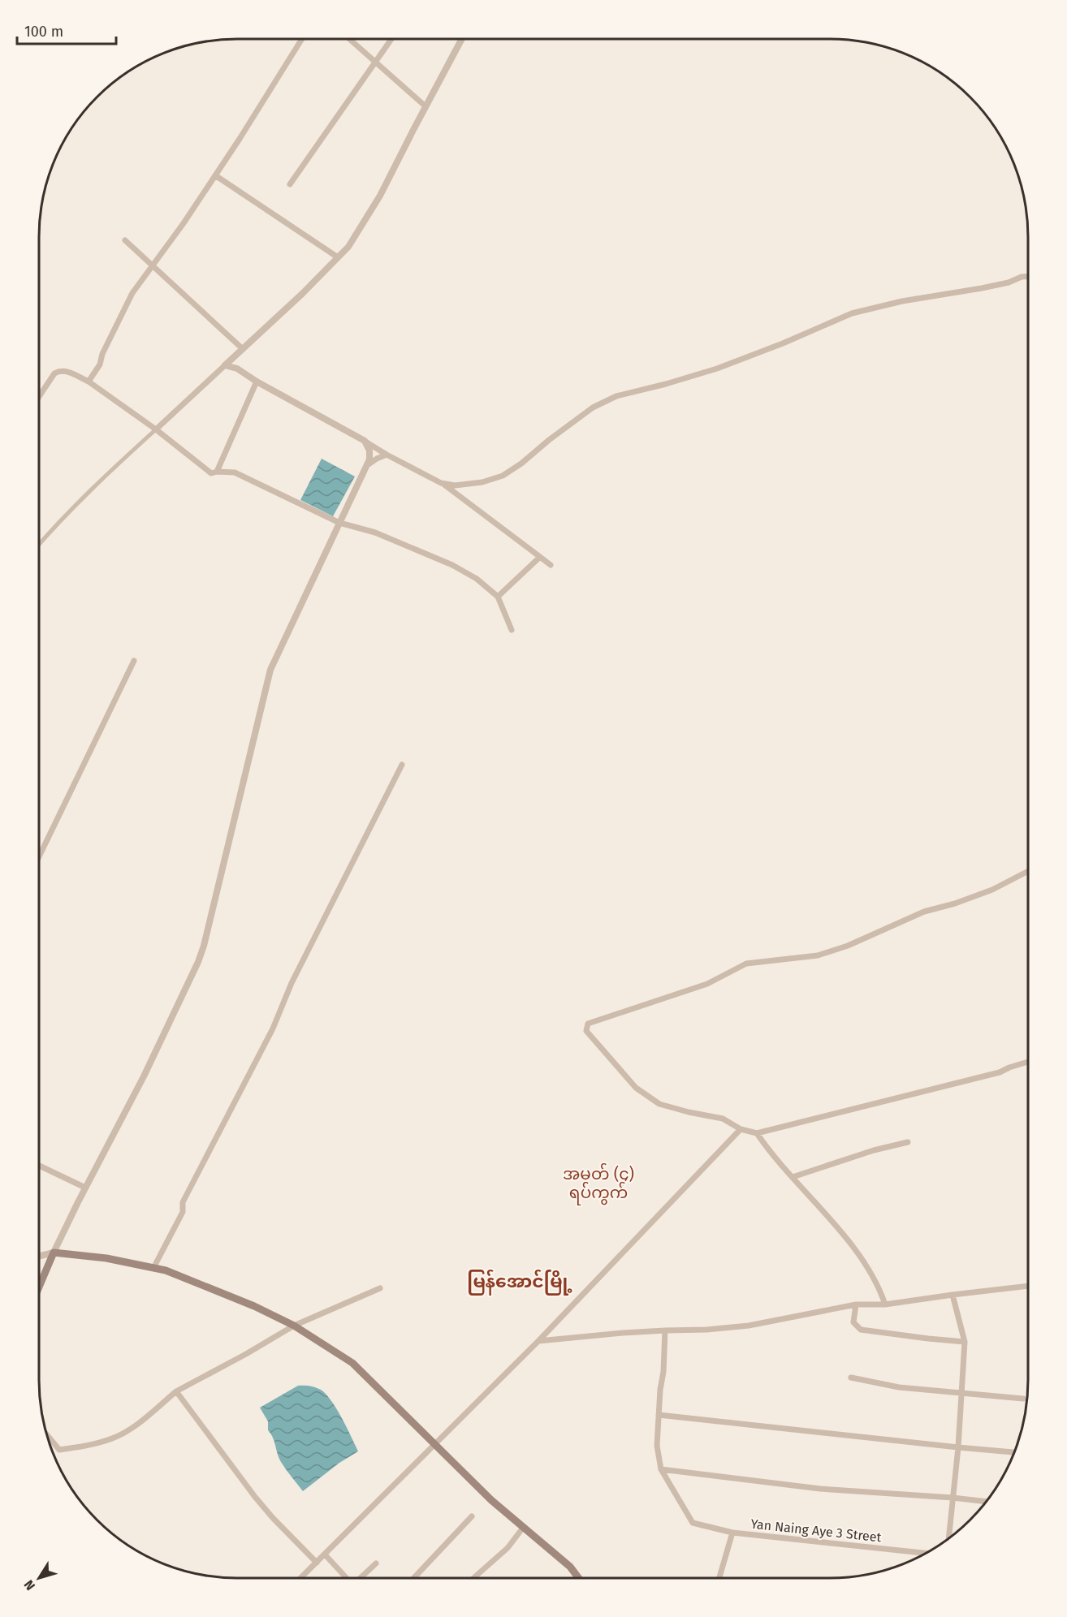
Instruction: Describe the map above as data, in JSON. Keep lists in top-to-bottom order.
{
  "streets": {
    "street": ["Yan Naing Aye 3 Street"]
  },
  "districts": ["အမှတ် (၄) ရပ်ကွက်", "မြန်အောင်မြို့"],
  "scale_bar": "100 m",
  "north": "bottom left"
}
